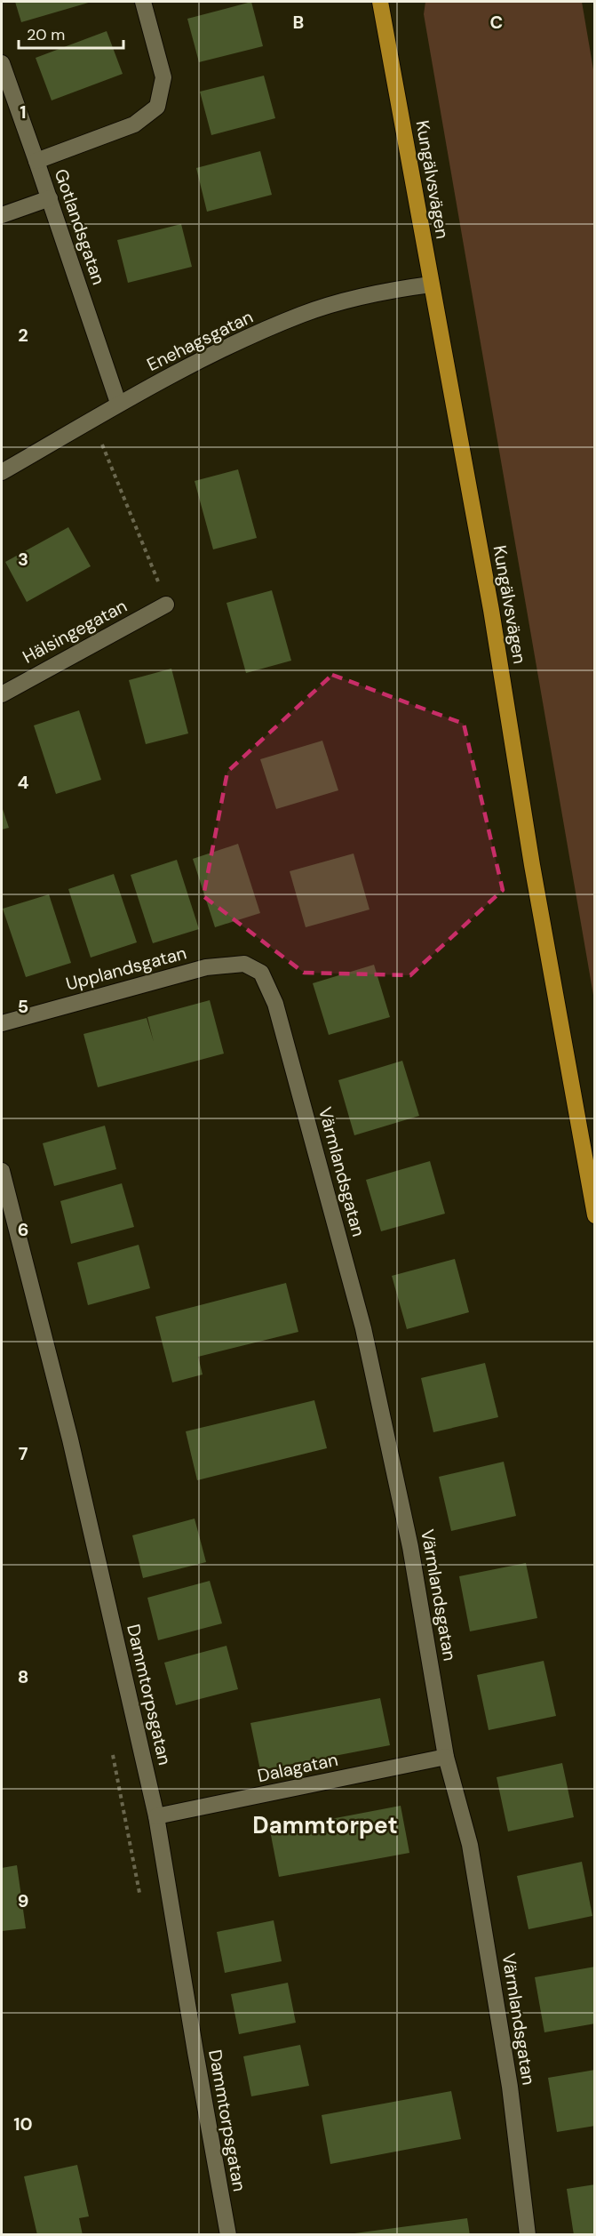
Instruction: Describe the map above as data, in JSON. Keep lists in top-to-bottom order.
{
  "streets": {
    "main road": ["Kungälvsvägen"],
    "street": [
      "Gotlandsgatan",
      "Enehagsgatan",
      "Hälsingegatan",
      "Upplandsgatan",
      "Värmlandsgatan",
      "Dammtorpsgatan",
      "Dalagatan"
    ]
  },
  "crossings": [
    ["Kungälvsvägen", "Enehagsgatan"],
    ["Gotlandsgatan", "Enehagsgatan"],
    ["Upplandsgatan", "Värmlandsgatan"],
    ["Värmlandsgatan", "Dalagatan"],
    ["Dammtorpsgatan", "Dalagatan"]
  ],
  "districts": ["Dammtorpet"],
  "scale_bar": "20 m",
  "grid": {
    "columns": ["B", "C"],
    "rows": [
      "1",
      "2",
      "3",
      "4",
      "5",
      "6",
      "7",
      "8",
      "9",
      "10"
    ]
  }
}
